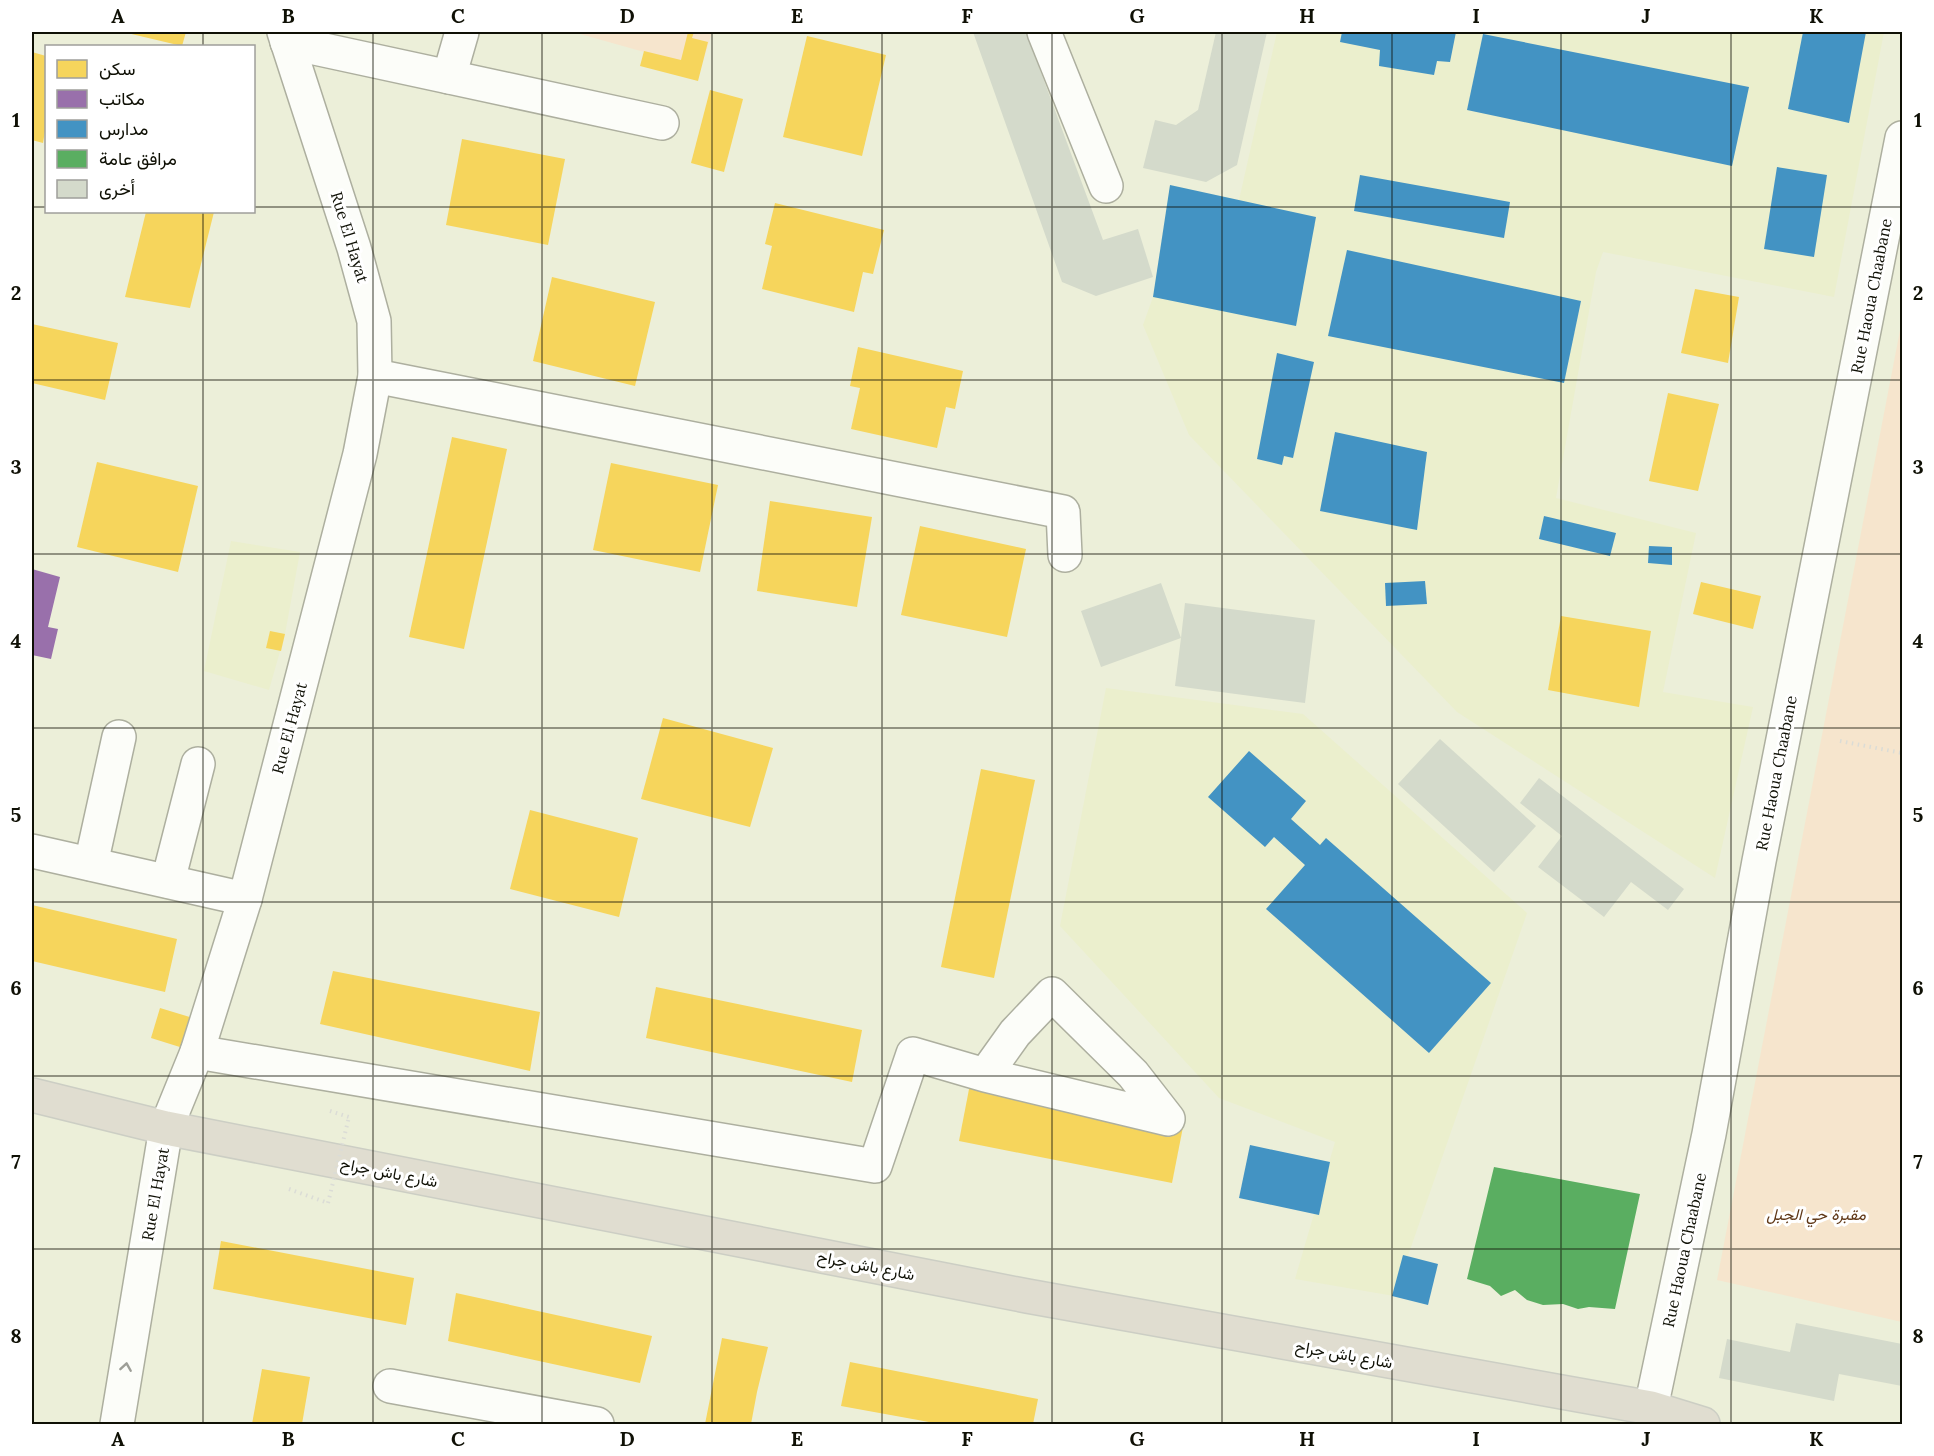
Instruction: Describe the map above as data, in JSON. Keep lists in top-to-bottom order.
{
  "streets": {
    "main road": ["شارع باش جراح"],
    "street": ["Rue El Hayat", "Rue Haoua Chaabane"]
  },
  "crossings": [
    ["Rue El Hayat", "شارع باش جراح"],
    ["Rue Haoua Chaabane", "شارع باش جراح"]
  ],
  "parks": ["مقبرة حي الجبل"],
  "legend": [
    "سكن",
    "مكاتب",
    "مدارس",
    "مرافق عامة",
    "أخرى"
  ],
  "grid": {
    "columns": [
      "A",
      "B",
      "C",
      "D",
      "E",
      "F",
      "G",
      "H",
      "I",
      "J",
      "K"
    ],
    "rows": [
      "1",
      "2",
      "3",
      "4",
      "5",
      "6",
      "7",
      "8"
    ]
  }
}
